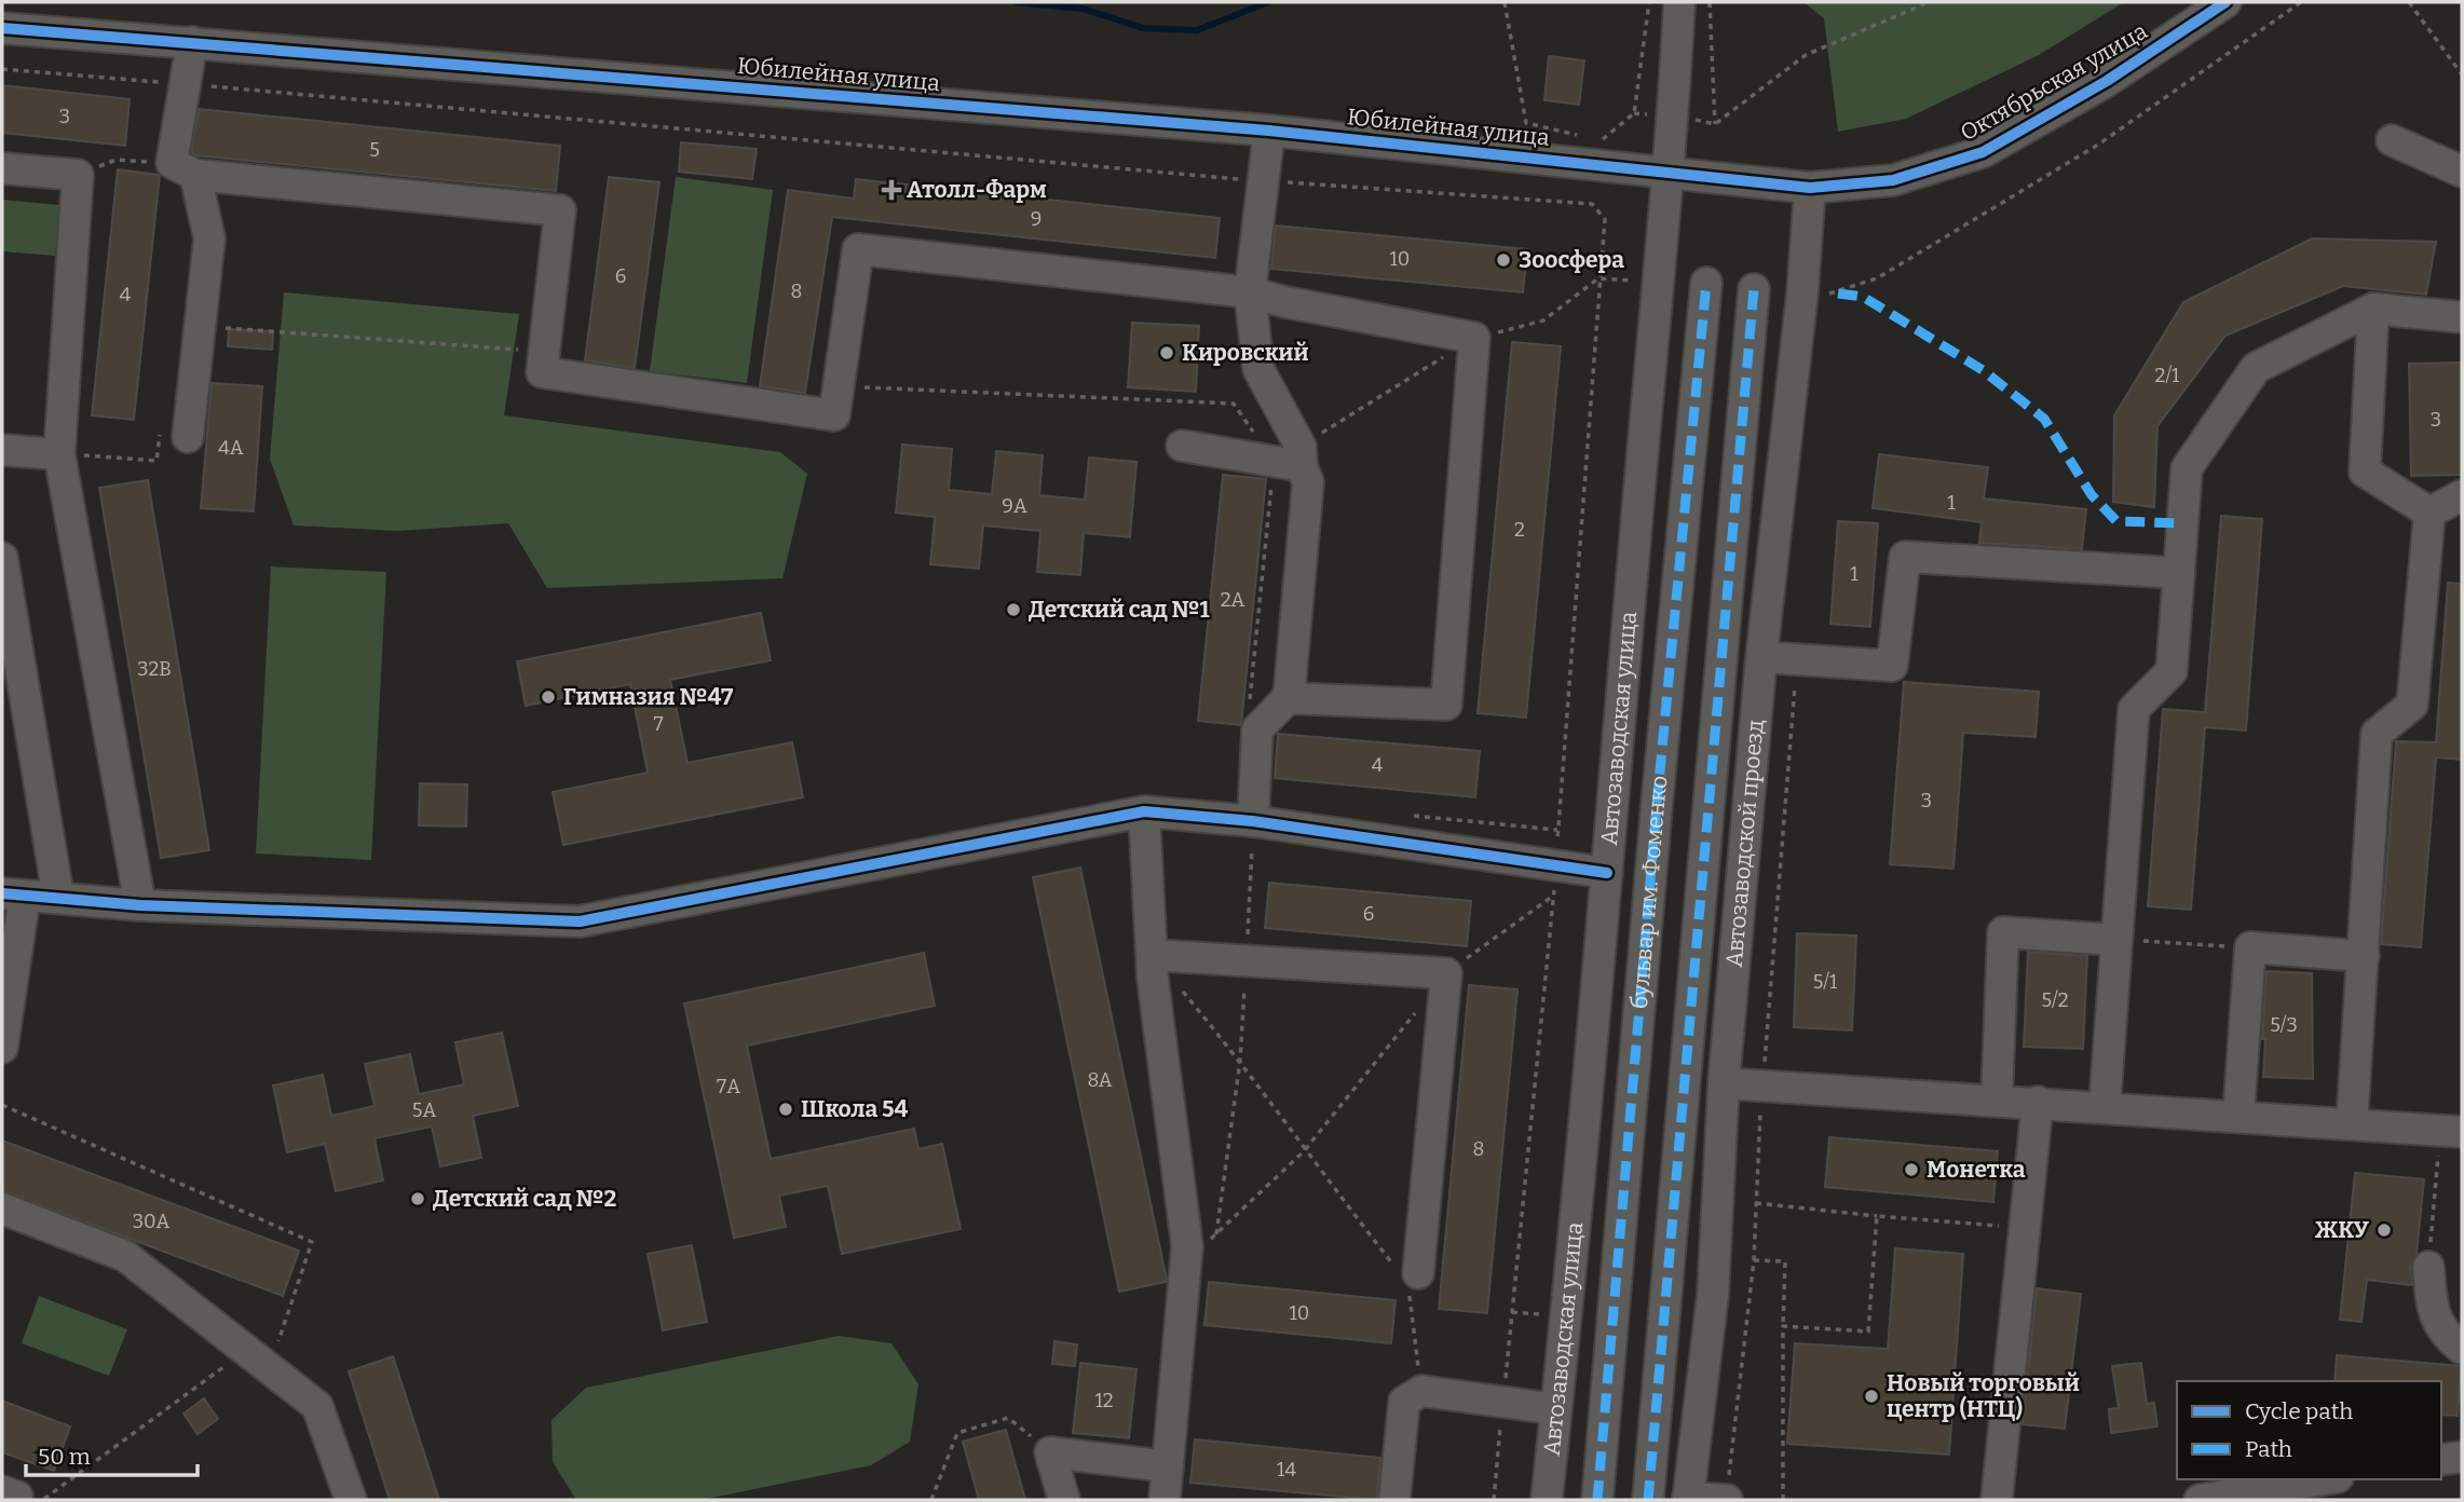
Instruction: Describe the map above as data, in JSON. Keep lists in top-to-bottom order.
{
  "streets": {
    "street": [
      "Юбилейная улица",
      "Октябрьская улица",
      "Автозаводская улица",
      "Автозаводской проезд",
      "бульвар им. Фоменко"
    ]
  },
  "crossings": [
    ["Юбилейная улица", "Октябрьская улица"],
    ["Юбилейная улица", "Автозаводская улица"],
    ["Октябрьская улица", "Автозаводская улица"],
    ["Октябрьская улица", "Автозаводской проезд"]
  ],
  "places": {
    "health": ["Атолл-Фарм"],
    "other": [
      "Зоосфера",
      "Кировский",
      "Детский сад №1",
      "Гимназия №47",
      "Школа 54",
      "Монетка",
      "Детский сад №2",
      "ЖКУ",
      "Новый торговый центр (НТЦ)"
    ]
  },
  "house_numbers": [
    "3",
    "5",
    "9",
    "10",
    "6",
    "8",
    "4",
    "2/1",
    "3",
    "4А",
    "1",
    "9А",
    "2",
    "1",
    "2А",
    "32В",
    "7",
    "4",
    "3",
    "6",
    "5/1",
    "5/2",
    "5/3",
    "8А",
    "7А",
    "5А",
    "8",
    "30А",
    "10",
    "12",
    "14"
  ],
  "legend": ["Cycle path", "Path"],
  "scale_bar": "50 m"
}
